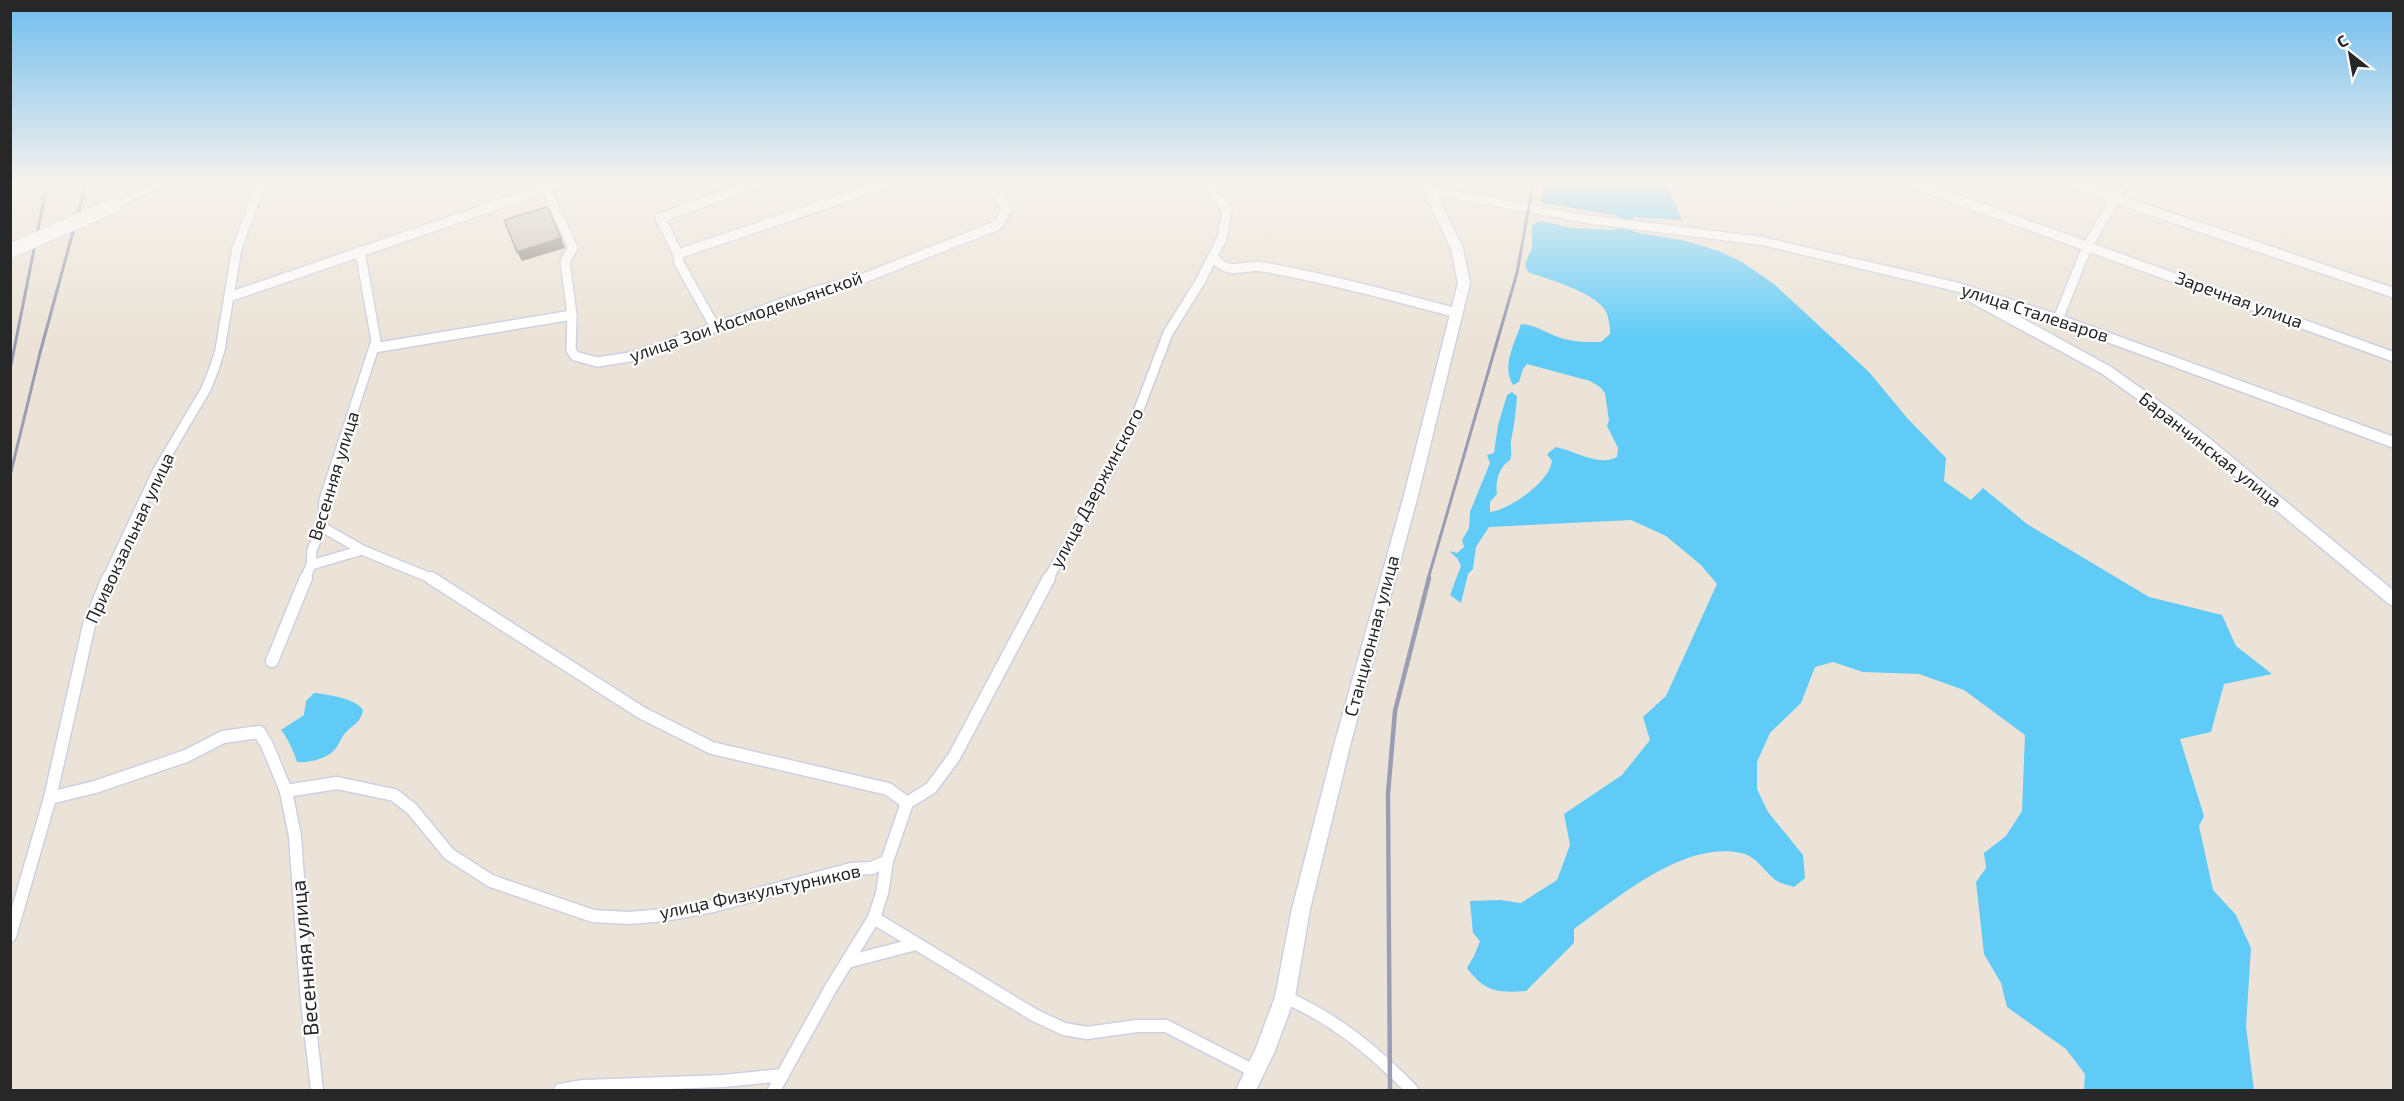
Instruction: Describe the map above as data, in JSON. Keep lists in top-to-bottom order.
{
  "streets": {
    "street": [
      "Заречная улица",
      "улица Сталеваров",
      "улица Зои Космодемьянской",
      "Баранчинская улица",
      "Весенняя улица",
      "улица Дзержинского",
      "Привокзальная улица",
      "Станционная улица",
      "улица Физкультурников"
    ]
  },
  "crossings": [
    ["улица Сталеваров", "Баранчинская улица"],
    ["Весенняя улица", "улица Физкультурников"]
  ],
  "north": "top left"
}
